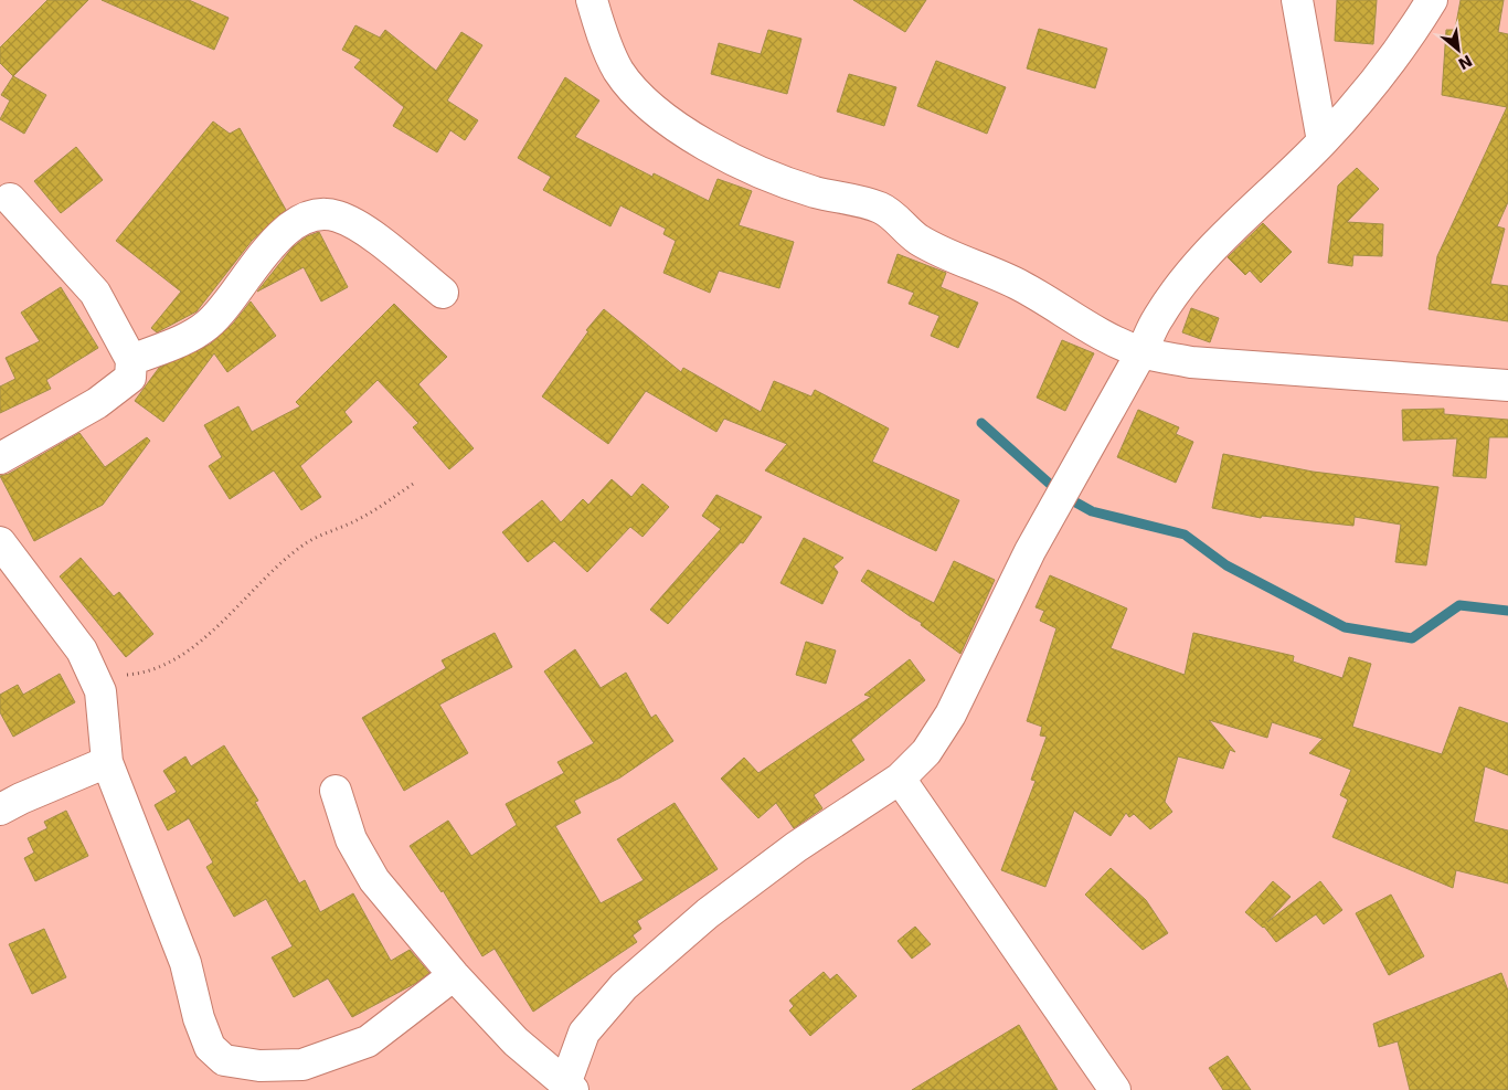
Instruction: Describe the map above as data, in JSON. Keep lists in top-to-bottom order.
{
  "north": "bottom right"
}
